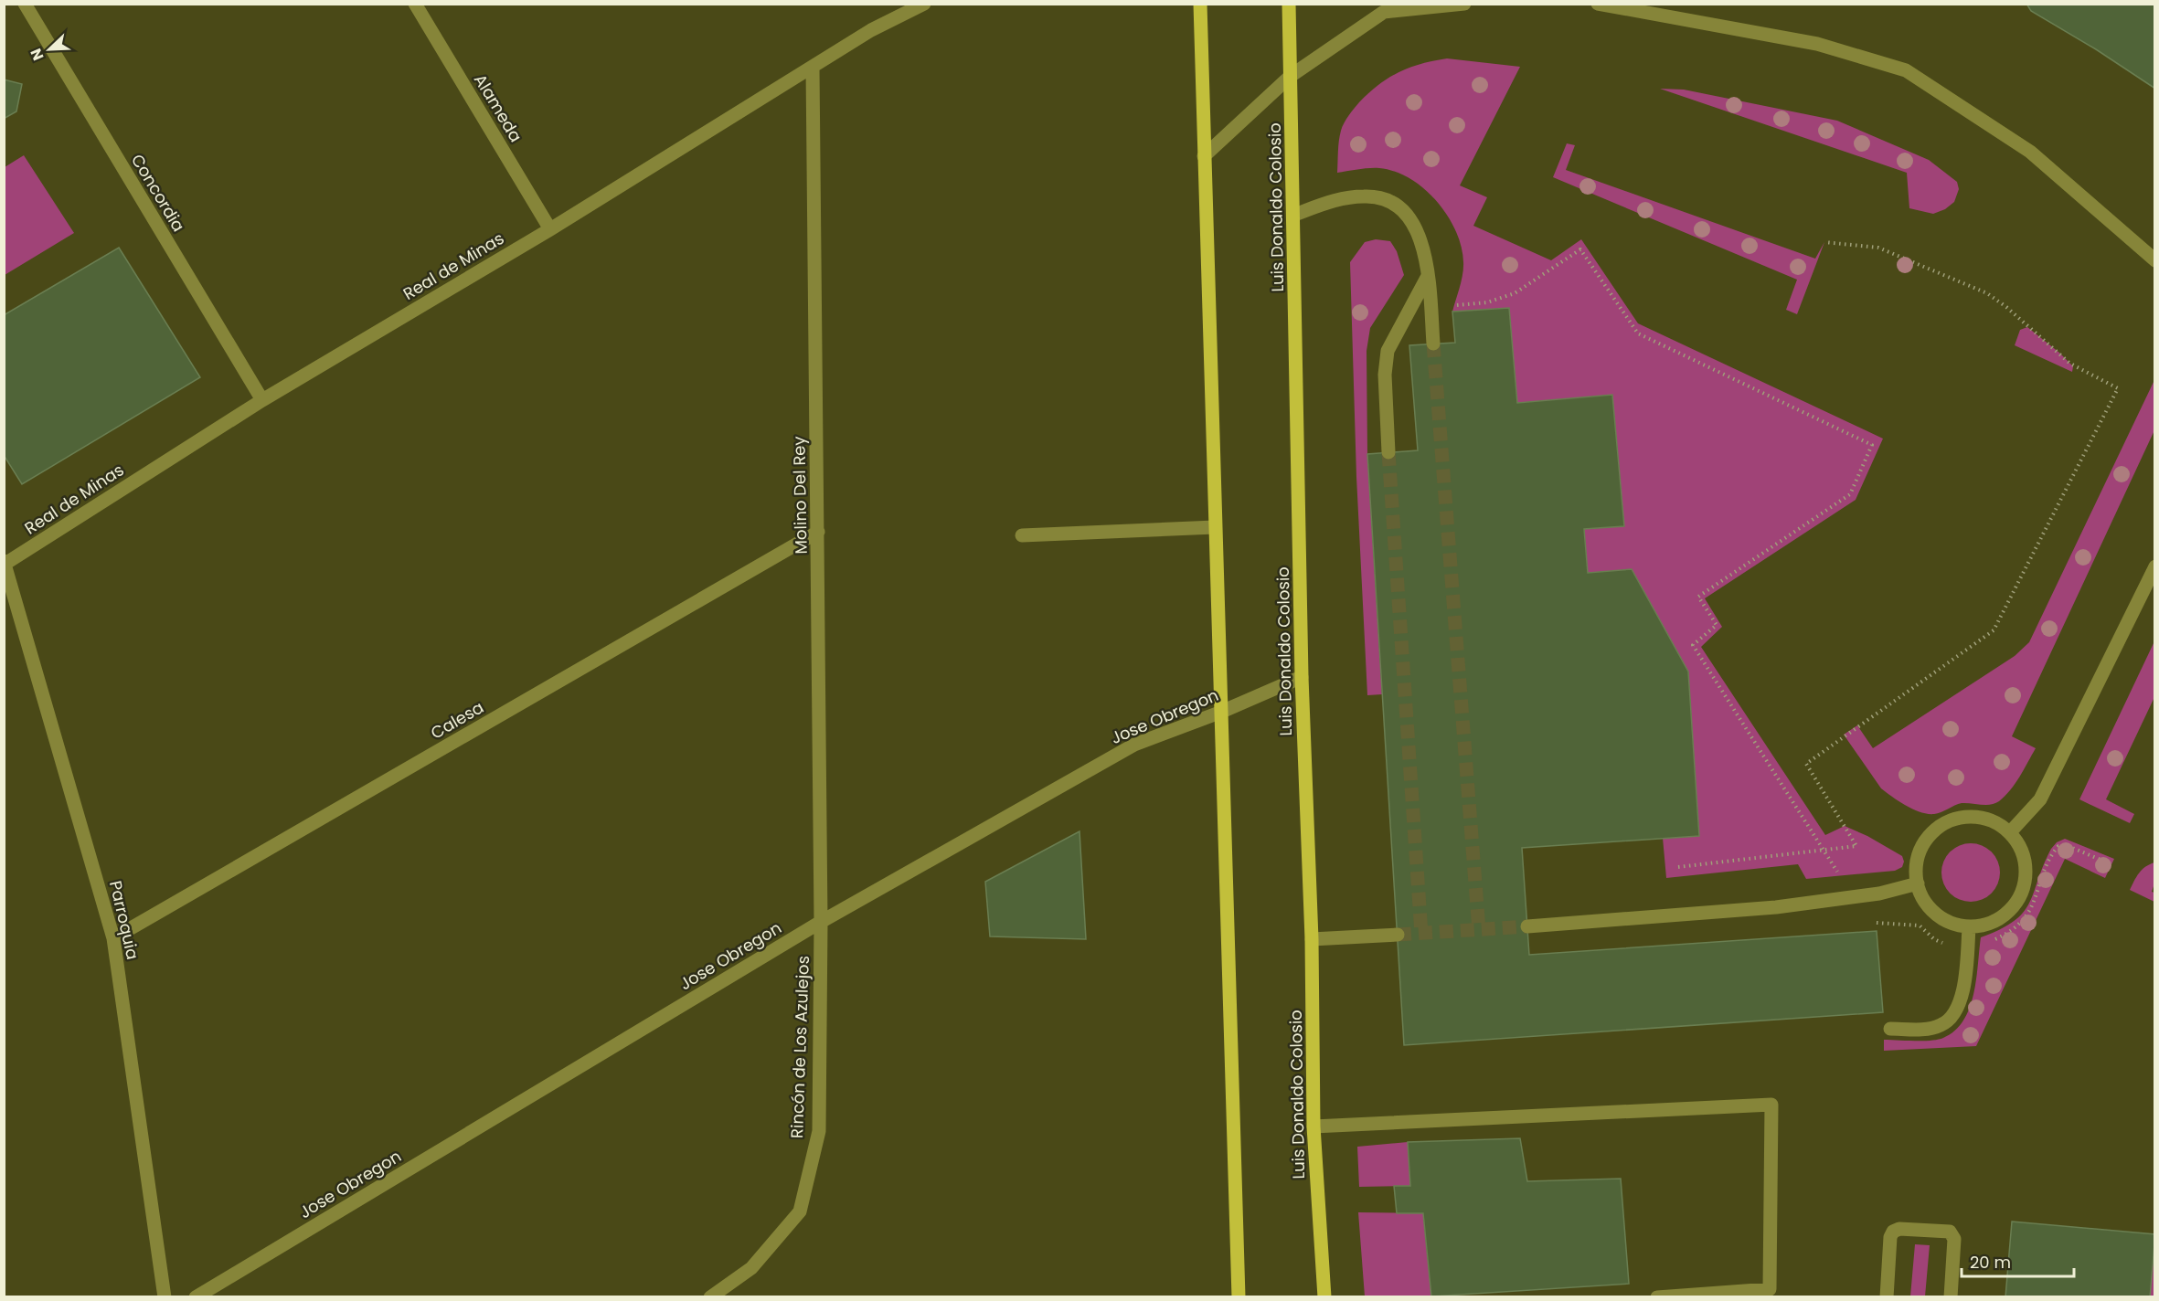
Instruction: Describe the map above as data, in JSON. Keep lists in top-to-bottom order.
{
  "streets": {
    "main road": ["Luis Donaldo Colosio"],
    "street": [
      "Alameda",
      "Concordia",
      "Real de Minas",
      "Molino Del Rey",
      "Jose Obregon",
      "Calesa",
      "Parroquia",
      "Rincón de Los Azulejos"
    ]
  },
  "crossings": [
    ["Alameda", "Real de Minas"],
    ["Concordia", "Real de Minas"],
    ["Luis Donaldo Colosio", "Jose Obregon"],
    ["Real de Minas", "Molino Del Rey"],
    ["Real de Minas", "Parroquia"],
    ["Molino Del Rey", "Jose Obregon"],
    ["Molino Del Rey", "Calesa"],
    ["Molino Del Rey", "Rincón de Los Azulejos"],
    ["Jose Obregon", "Rincón de Los Azulejos"],
    ["Calesa", "Parroquia"]
  ],
  "scale_bar": "20 m",
  "north": "bottom left"
}
